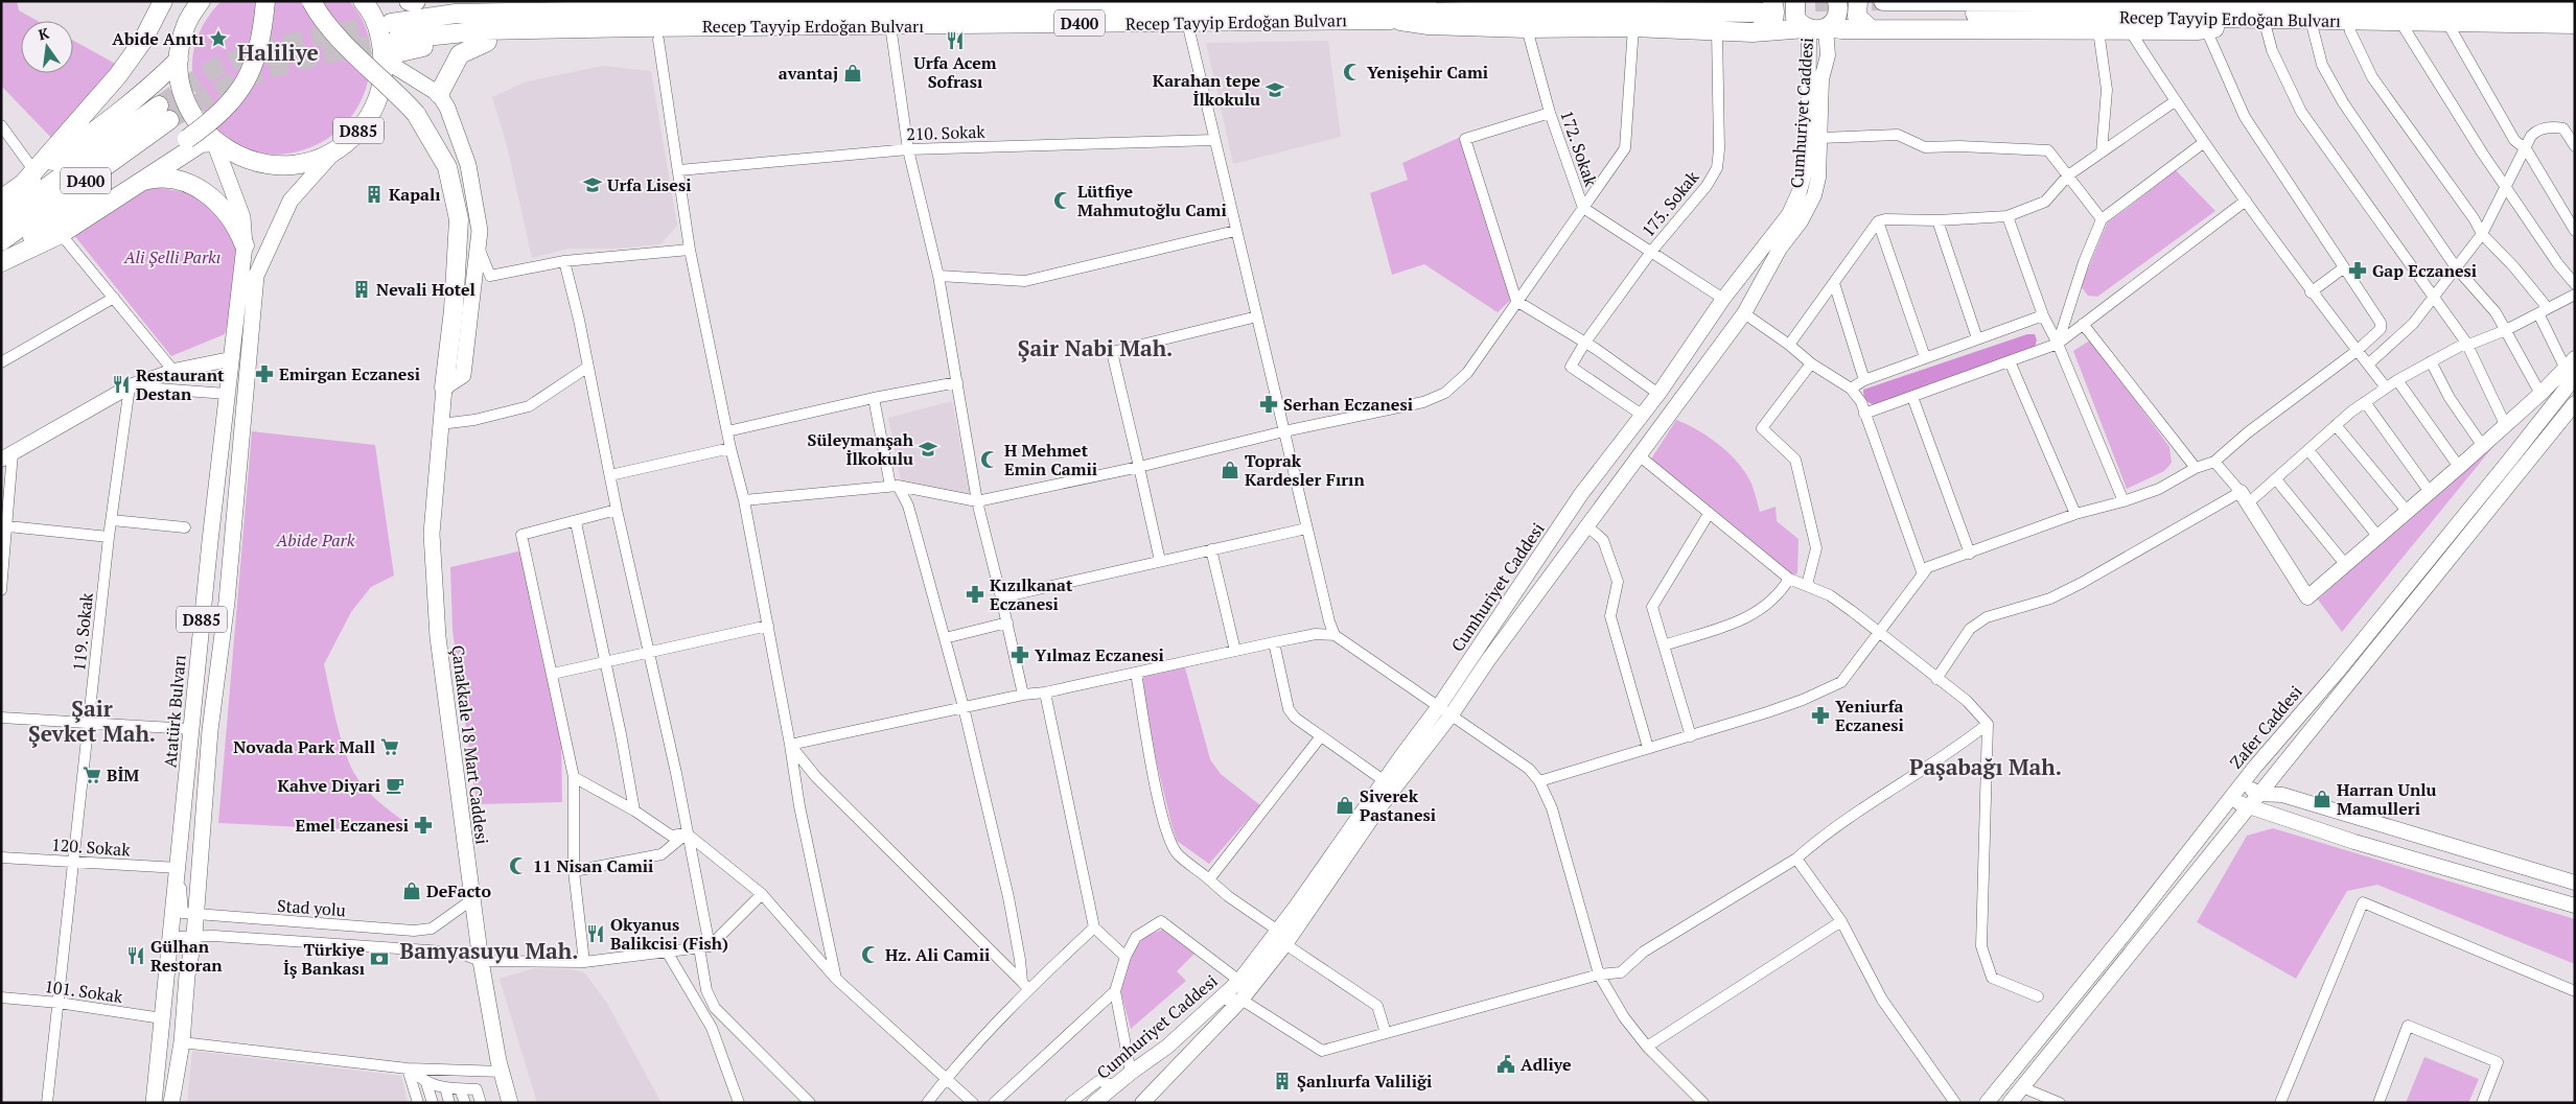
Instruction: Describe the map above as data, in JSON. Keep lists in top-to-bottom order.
{
  "streets": {
    "highway": ["Recep Tayyip Erdoğan Bulvarı", "D400", "D885"],
    "main road": [
      "Cumhuriyet Caddesi",
      "Atatürk Bulvarı",
      "Zafer Caddesi",
      "Çanakkale 18 Mart Caddesi"
    ],
    "street": [
      "210. Sokak",
      "172. Sokak",
      "175. Sokak",
      "119. Sokak",
      "120. Sokak",
      "Stad yolu",
      "101. Sokak"
    ]
  },
  "crossings": [
    ["Cumhuriyet Caddesi", "172. Sokak"],
    ["Cumhuriyet Caddesi", "175. Sokak"],
    ["D885", "Atatürk Bulvarı"],
    ["172. Sokak", "175. Sokak"],
    ["119. Sokak", "120. Sokak"],
    ["119. Sokak", "101. Sokak"],
    ["Atatürk Bulvarı", "120. Sokak"],
    ["Atatürk Bulvarı", "101. Sokak"],
    ["Çanakkale 18 Mart Caddesi", "Stad yolu"]
  ],
  "districts": [
    "Haliliye",
    "Şair Nabi Mah.",
    "Şair Şevket Mah.",
    "Paşabağı Mah.",
    "Bamyasuyu Mah."
  ],
  "parks": ["Ali Şelli Parkı", "Abide Park"],
  "places": {
    "place": ["Abide Anıtı"],
    "restaurant": [
      "Urfa Acem Sofrası",
      "Restaurant Destan",
      "Okyanus Balikcisi (Fish)",
      "Gülhan Restoran"
    ],
    "mosque": [
      "Yenişehir Cami",
      "Lütfiye Mahmutoğlu Cami",
      "H Mehmet Emin Camii",
      "11 Nisan Camii",
      "Hz. Ali Camii"
    ],
    "shop": [
      "avantaj",
      "Toprak Kardesler Fırın",
      "Harran Unlu Mamulleri",
      "Siverek Pastanesi",
      "DeFacto"
    ],
    "school or university": ["Karahan tepe İlkokulu", "Urfa Lisesi", "Süleymanşah İlkokulu"],
    "building": ["Kapalı", "Nevali Hotel", "Şanlıurfa Valiliği"],
    "pharmacy": [
      "Gap Eczanesi",
      "Emirgan Eczanesi",
      "Serhan Eczanesi",
      "Kızılkanat Eczanesi",
      "Yılmaz Eczanesi",
      "Yeniurfa Eczanesi",
      "Emel Eczanesi"
    ],
    "supermarket": ["Novada Park Mall", "BİM"],
    "cafe": ["Kahve Diyari"],
    "bank": ["Türkiye İş Bankası"],
    "public building": ["Adliye"]
  },
  "north": "top"
}
